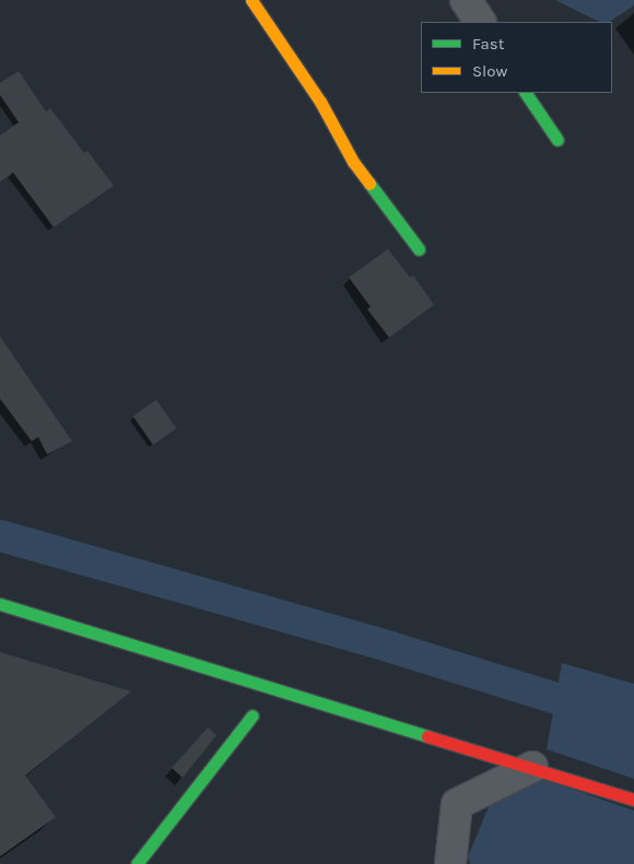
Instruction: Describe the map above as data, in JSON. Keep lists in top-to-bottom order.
{
  "legend": ["Fast", "Slow"]
}
